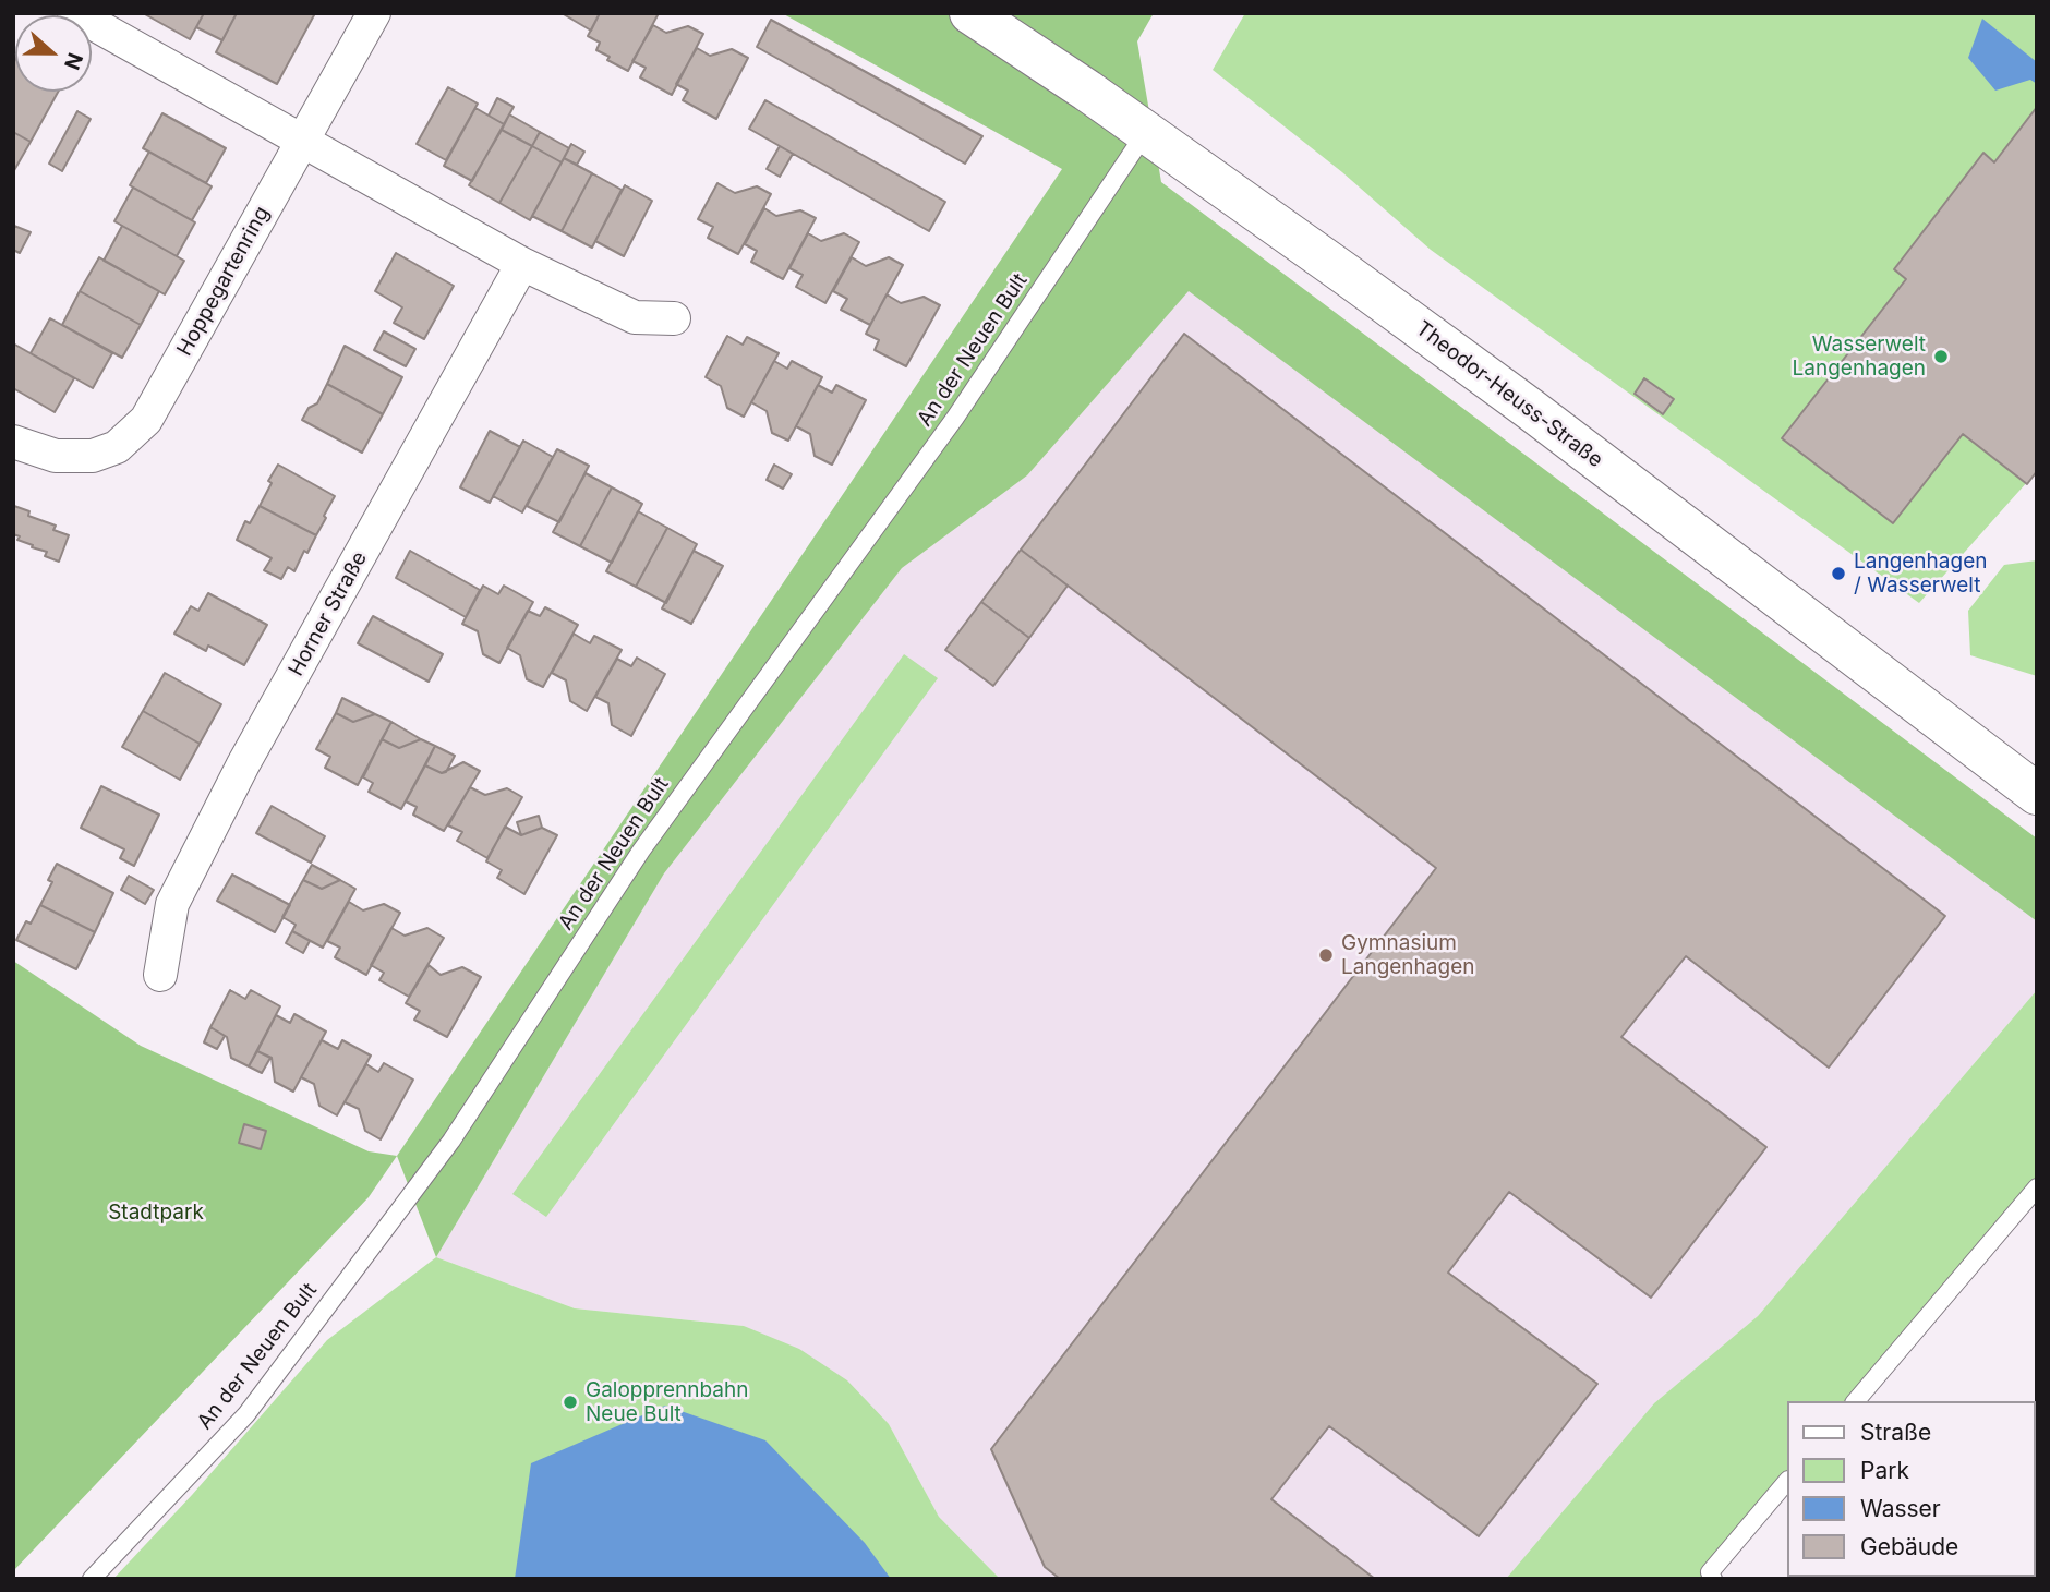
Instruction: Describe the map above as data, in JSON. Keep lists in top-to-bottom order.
{
  "streets": {
    "street": ["Hoppegartenring", "Theodor-Heuss-Straße", "Horner Straße"],
    "lane": ["An der Neuen Bult"]
  },
  "crossings": [
    ["An der Neuen Bult", "Theodor-Heuss-Straße"]
  ],
  "parks": ["Stadtpark"],
  "places": [
    "Wasserwelt Langenhagen",
    "Langenhagen / Wasserwelt",
    "Gymnasium Langenhagen",
    "Galopprennbahn Neue Bult"
  ],
  "legend": [
    "Straße",
    "Park",
    "Wasser",
    "Gebäude"
  ],
  "north": "right"
}
